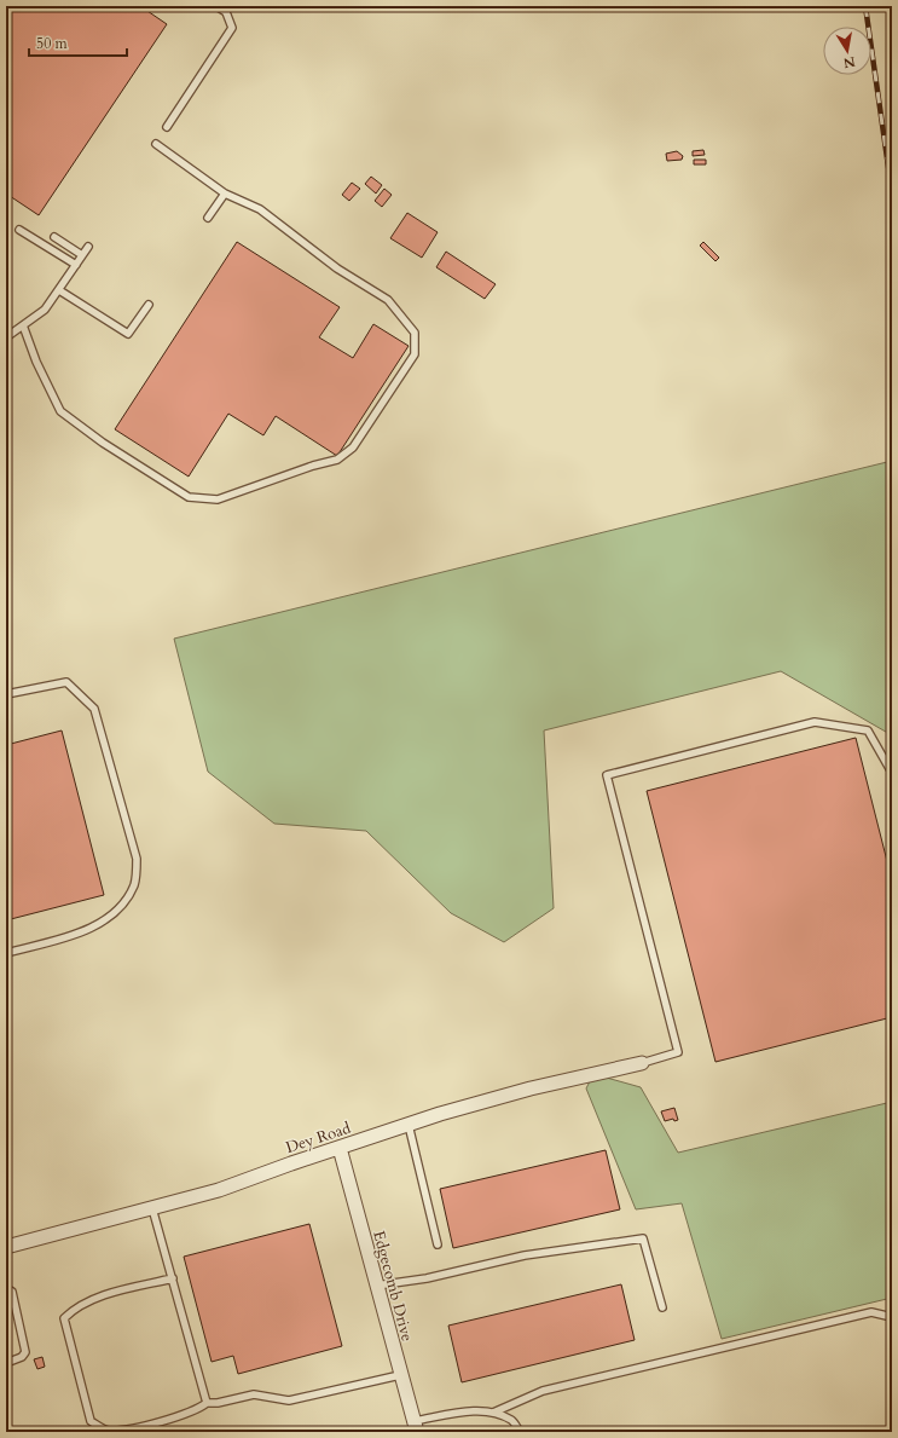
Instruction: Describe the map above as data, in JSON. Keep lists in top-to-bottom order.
{
  "streets": {
    "street": ["Dey Road", "Edgecomb Drive"]
  },
  "crossings": [
    ["Dey Road", "Edgecomb Drive"]
  ],
  "scale_bar": "50 m",
  "north": "bottom"
}
